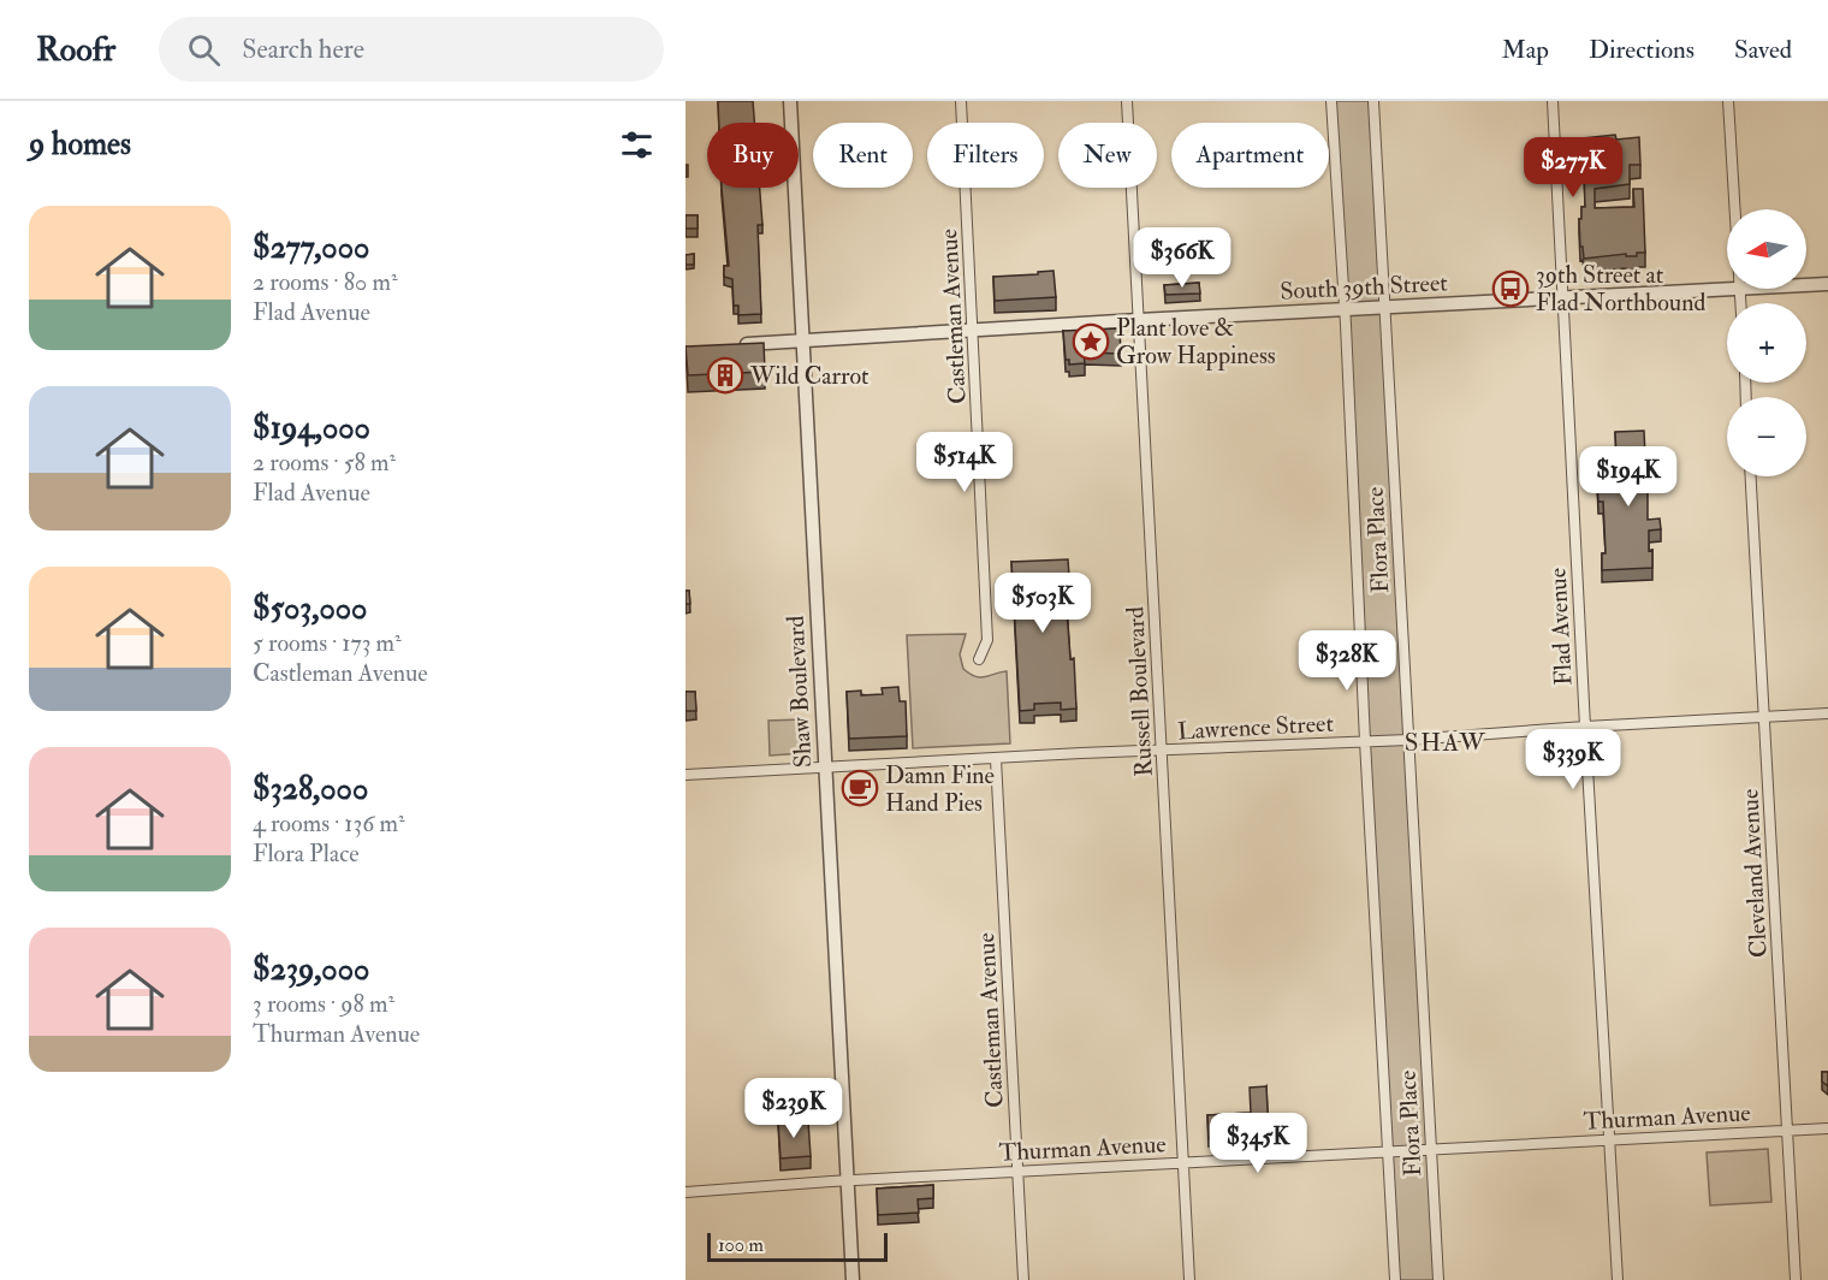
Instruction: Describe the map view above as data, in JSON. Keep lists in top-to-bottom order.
{
  "streets": {
    "street": [
      "South 39th Street",
      "Castleman Avenue",
      "Flora Place",
      "Flad Avenue",
      "Shaw Boulevard",
      "Russell Boulevard",
      "Lawrence Street",
      "Cleveland Avenue",
      "Thurman Avenue"
    ]
  },
  "crossings": [
    ["South 39th Street", "Castleman Avenue"],
    ["South 39th Street", "Flora Place"],
    ["South 39th Street", "Flad Avenue"],
    ["South 39th Street", "Shaw Boulevard"],
    ["South 39th Street", "Russell Boulevard"],
    ["Castleman Avenue", "Lawrence Street"],
    ["Castleman Avenue", "Thurman Avenue"],
    ["Flora Place", "Lawrence Street"],
    ["Flora Place", "Thurman Avenue"],
    ["Flad Avenue", "Lawrence Street"],
    ["Flad Avenue", "Thurman Avenue"],
    ["Shaw Boulevard", "Lawrence Street"],
    ["Shaw Boulevard", "Thurman Avenue"],
    ["Russell Boulevard", "Lawrence Street"],
    ["Russell Boulevard", "Thurman Avenue"],
    ["Lawrence Street", "Cleveland Avenue"],
    ["Cleveland Avenue", "Thurman Avenue"]
  ],
  "districts": ["SHAW"],
  "places": {
    "bus stop": ["39th Street at Flad Northbound"],
    "place": ["Plant love & Grow Happiness"],
    "building": ["Wild Carrot"],
    "cafe": ["Damn Fine Hand Pies"]
  },
  "scale_bar": "100 m",
  "north": "left",
  "page": {
    "header": "Roofr",
    "search": "Search here",
    "nav": ["Map", "Directions", "Saved"],
    "heading": "9 homes",
    "chip": [
      "Buy",
      "Rent",
      "Filters",
      "New",
      "Apartment"
    ],
    "price": [
      "$277K",
      "$366K",
      "$514K",
      "$194K",
      "$503K",
      "$328K",
      "$339K",
      "$239K",
      "$345K"
    ],
    "list": [
      {
        "name": "$277,000",
        "note": "2 rooms · 80 m² · Flad Avenue"
      },
      {
        "name": "$194,000",
        "note": "2 rooms · 58 m² · Flad Avenue"
      },
      {
        "name": "$503,000",
        "note": "5 rooms · 173 m² · Castleman Avenue"
      },
      {
        "name": "$328,000",
        "note": "4 rooms · 136 m² · Flora Place"
      },
      {
        "name": "$239,000",
        "note": "3 rooms · 98 m² · Thurman Avenue"
      }
    ],
    "map_buttons": ["+", "−"],
    "scale": "100 m"
  }
}
